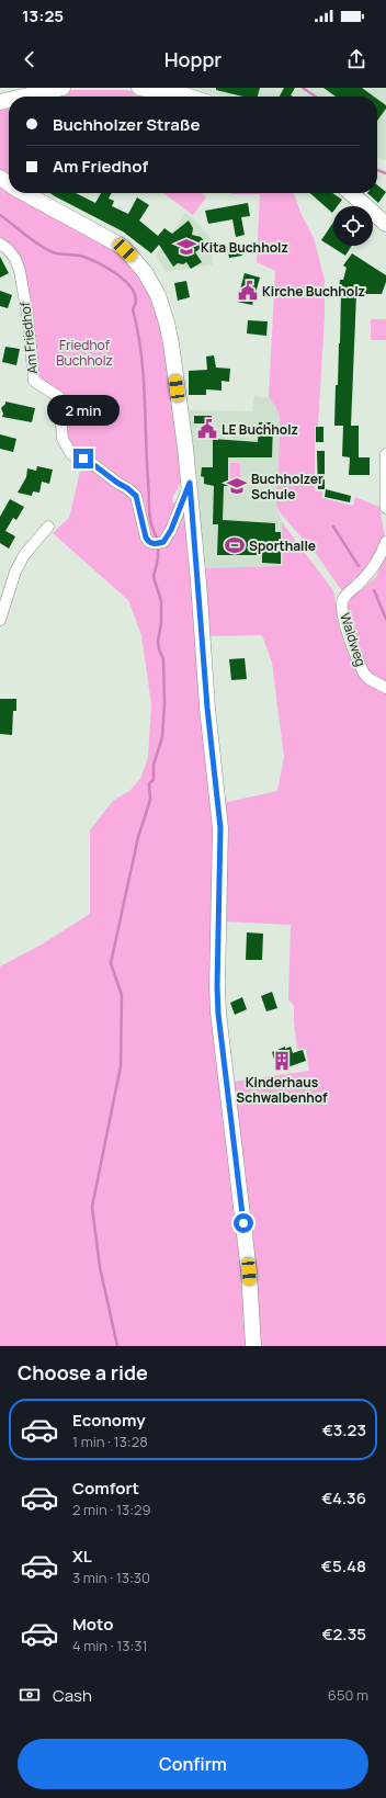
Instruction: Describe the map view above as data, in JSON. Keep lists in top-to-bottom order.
{
  "streets": {
    "street": ["Am Friedhof", "Waldweg"]
  },
  "parks": ["Friedhof Buchholz"],
  "places": {
    "school or university": ["Kita Buchholz", "Buchholzer Schule"],
    "public building": ["Kirche Buchholz", "LE Buchholz"],
    "sports": ["Sporthalle"],
    "building": ["Kinderhaus Schwalbenhof"]
  },
  "page": {
    "status": "13:25",
    "header": "Hoppr",
    "banner": ["Buchholzer Straße", "Am Friedhof"],
    "bubble": "2 min",
    "heading": "Choose a ride",
    "list": [
      {
        "name": "Economy",
        "note": "1 min · 13:28",
        "value": "€3.23"
      },
      {
        "name": "Comfort",
        "note": "2 min · 13:29",
        "value": "€4.36"
      },
      {
        "name": "XL",
        "note": "3 min · 13:30",
        "value": "€5.48"
      },
      {
        "name": "Moto",
        "note": "4 min · 13:31",
        "value": "€2.35"
      }
    ],
    "pay": ["Cash", "650 m"],
    "buttons": "Confirm"
  }
}
